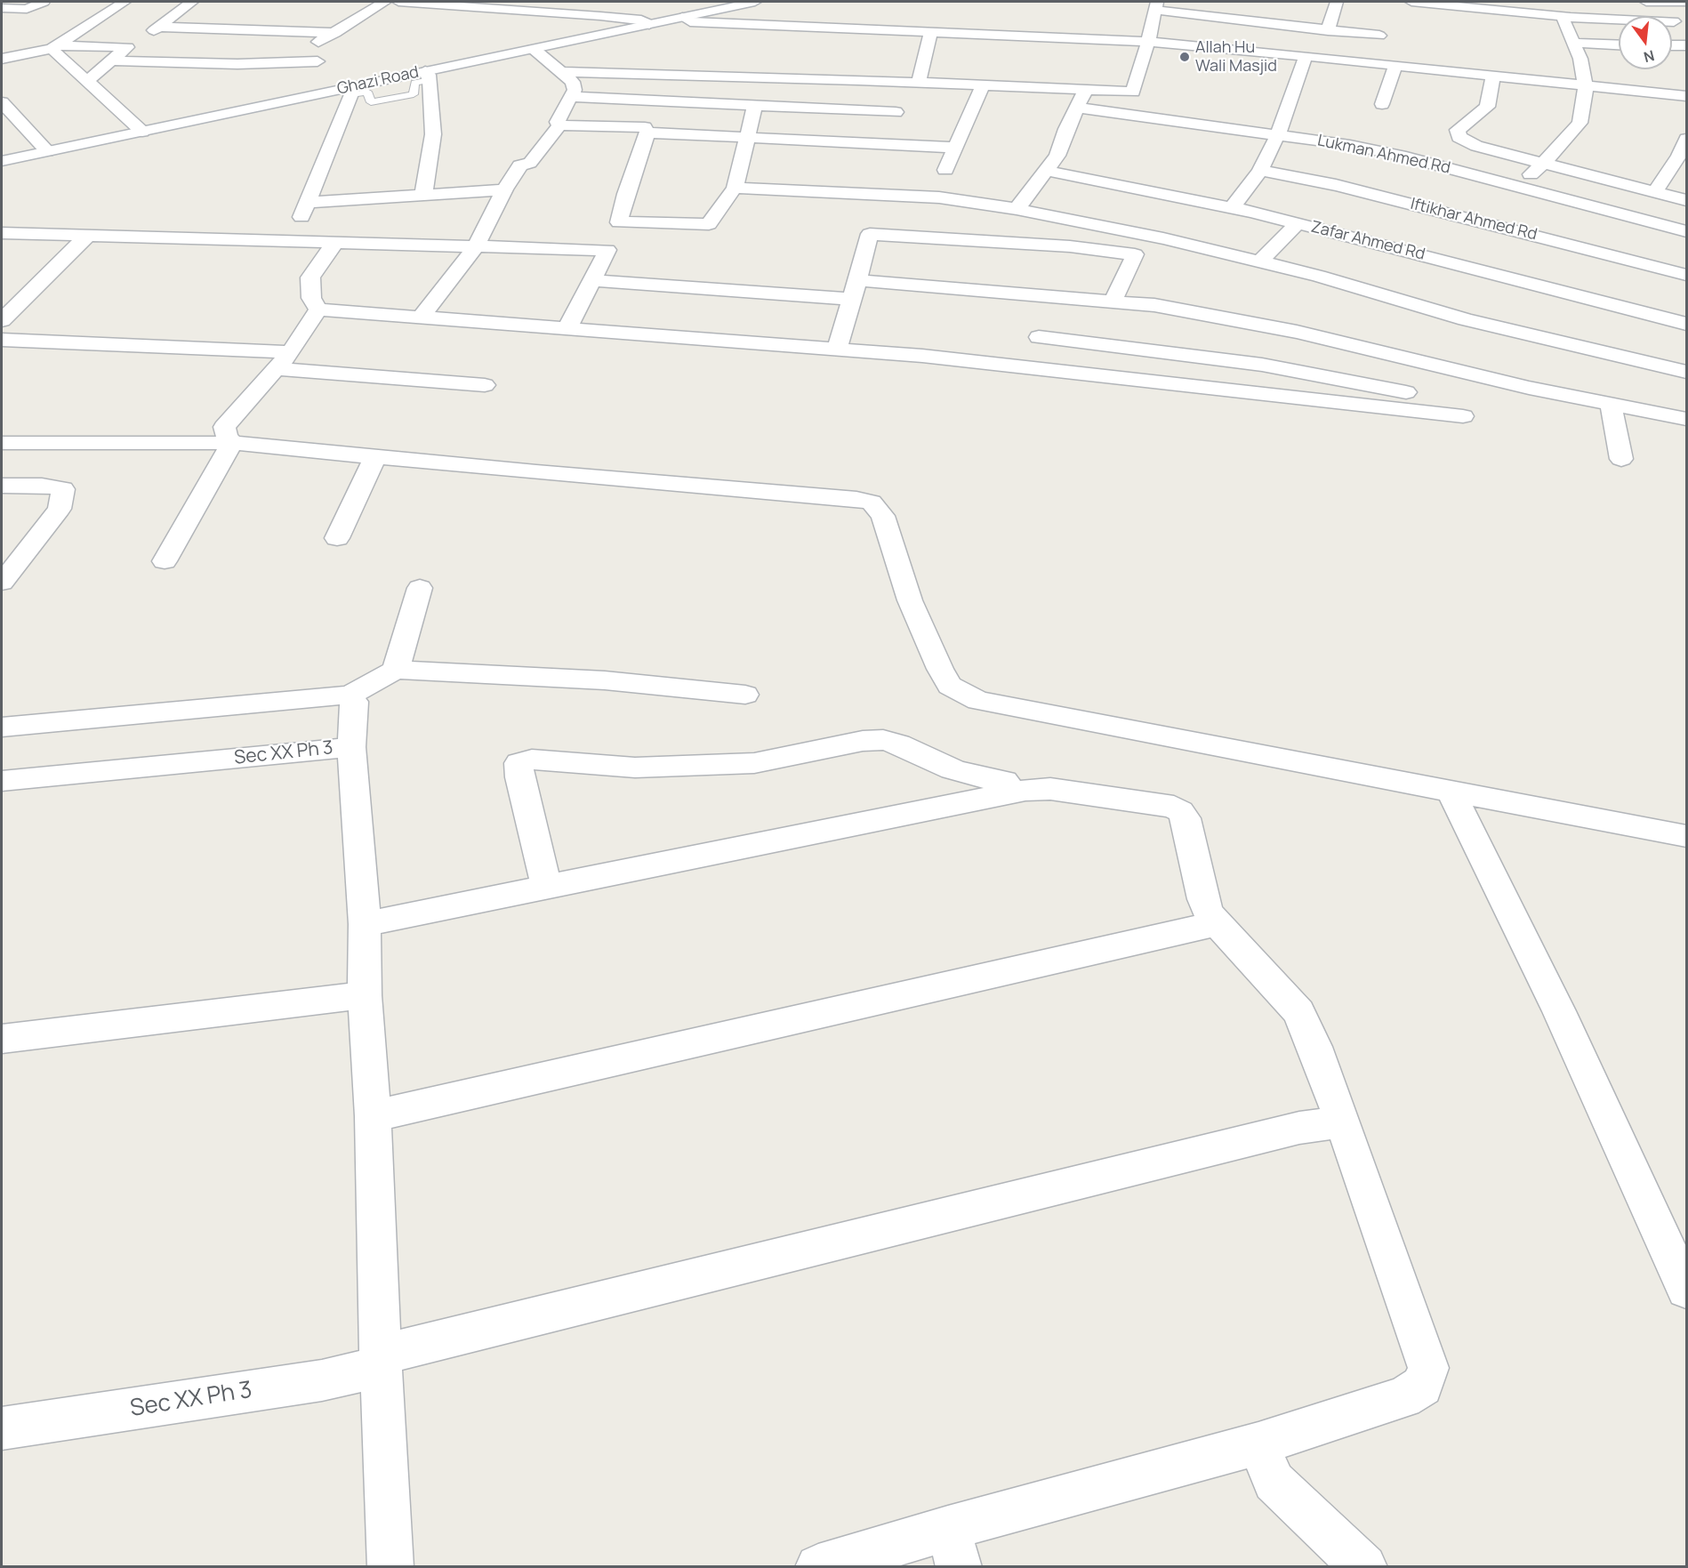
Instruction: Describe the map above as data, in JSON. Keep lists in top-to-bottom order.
{
  "streets": {
    "street": [
      "Ghazi Road",
      "Lukman Ahmed Rd",
      "Iftikhar Ahmed Rd",
      "Zafar Ahmed Rd",
      "Sec XX Ph 3"
    ]
  },
  "places": ["Allah Hu Wali Masjid"],
  "north": "bottom"
}
